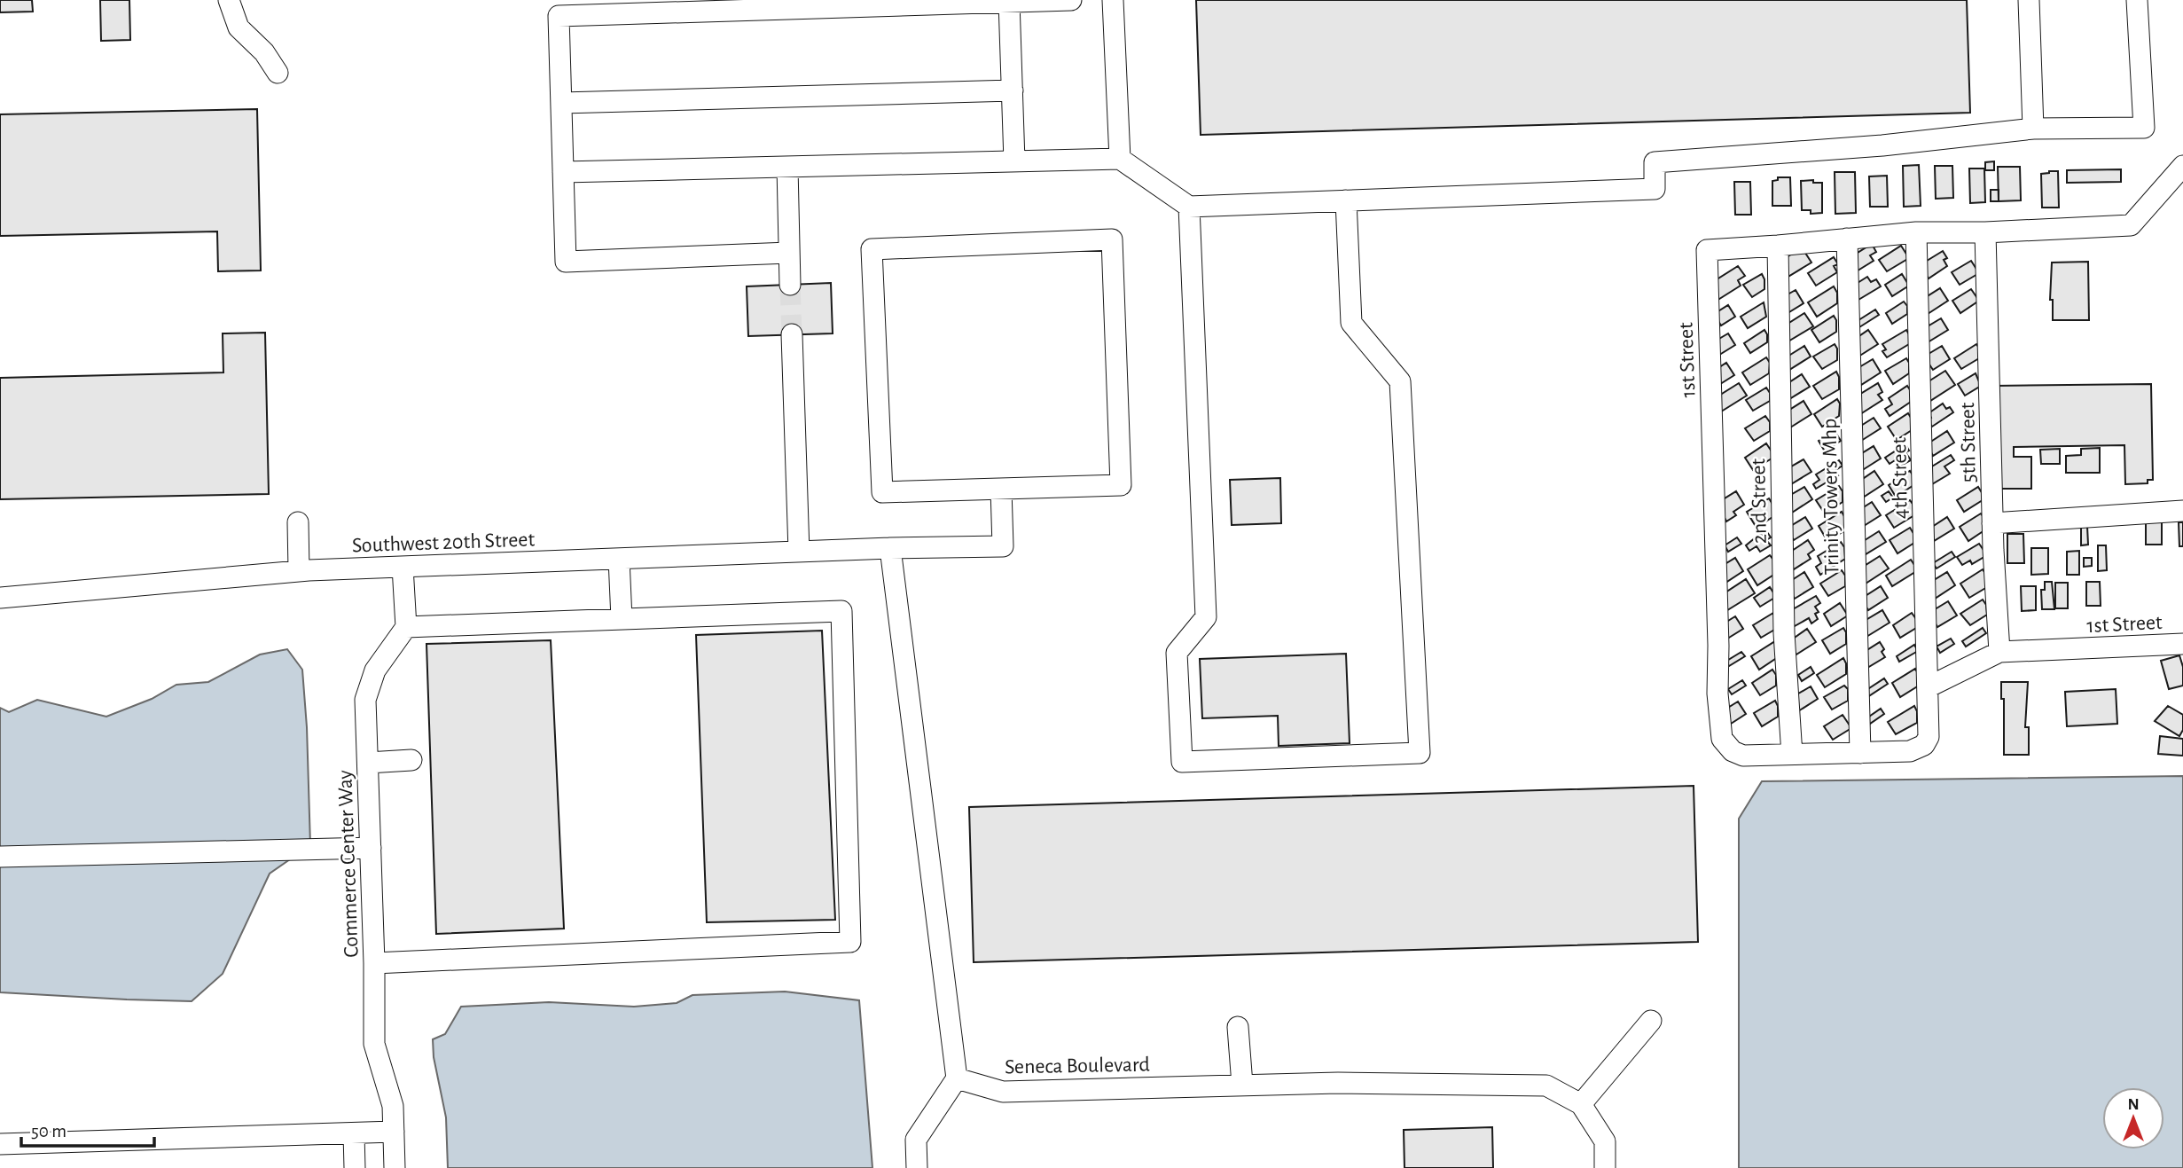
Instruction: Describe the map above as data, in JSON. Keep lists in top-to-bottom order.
{
  "streets": {
    "street": [
      "1st Street",
      "5th Street",
      "4th Street",
      "Trinity Towers Mhp",
      "2nd Street",
      "Southwest 20th Street",
      "Commerce Center Way",
      "Seneca Boulevard"
    ]
  },
  "crossings": [
    ["1st Street", "5th Street"],
    ["1st Street", "4th Street"],
    ["1st Street", "Trinity Towers Mhp"],
    ["1st Street", "2nd Street"]
  ],
  "scale_bar": "50 m",
  "north": "top"
}
